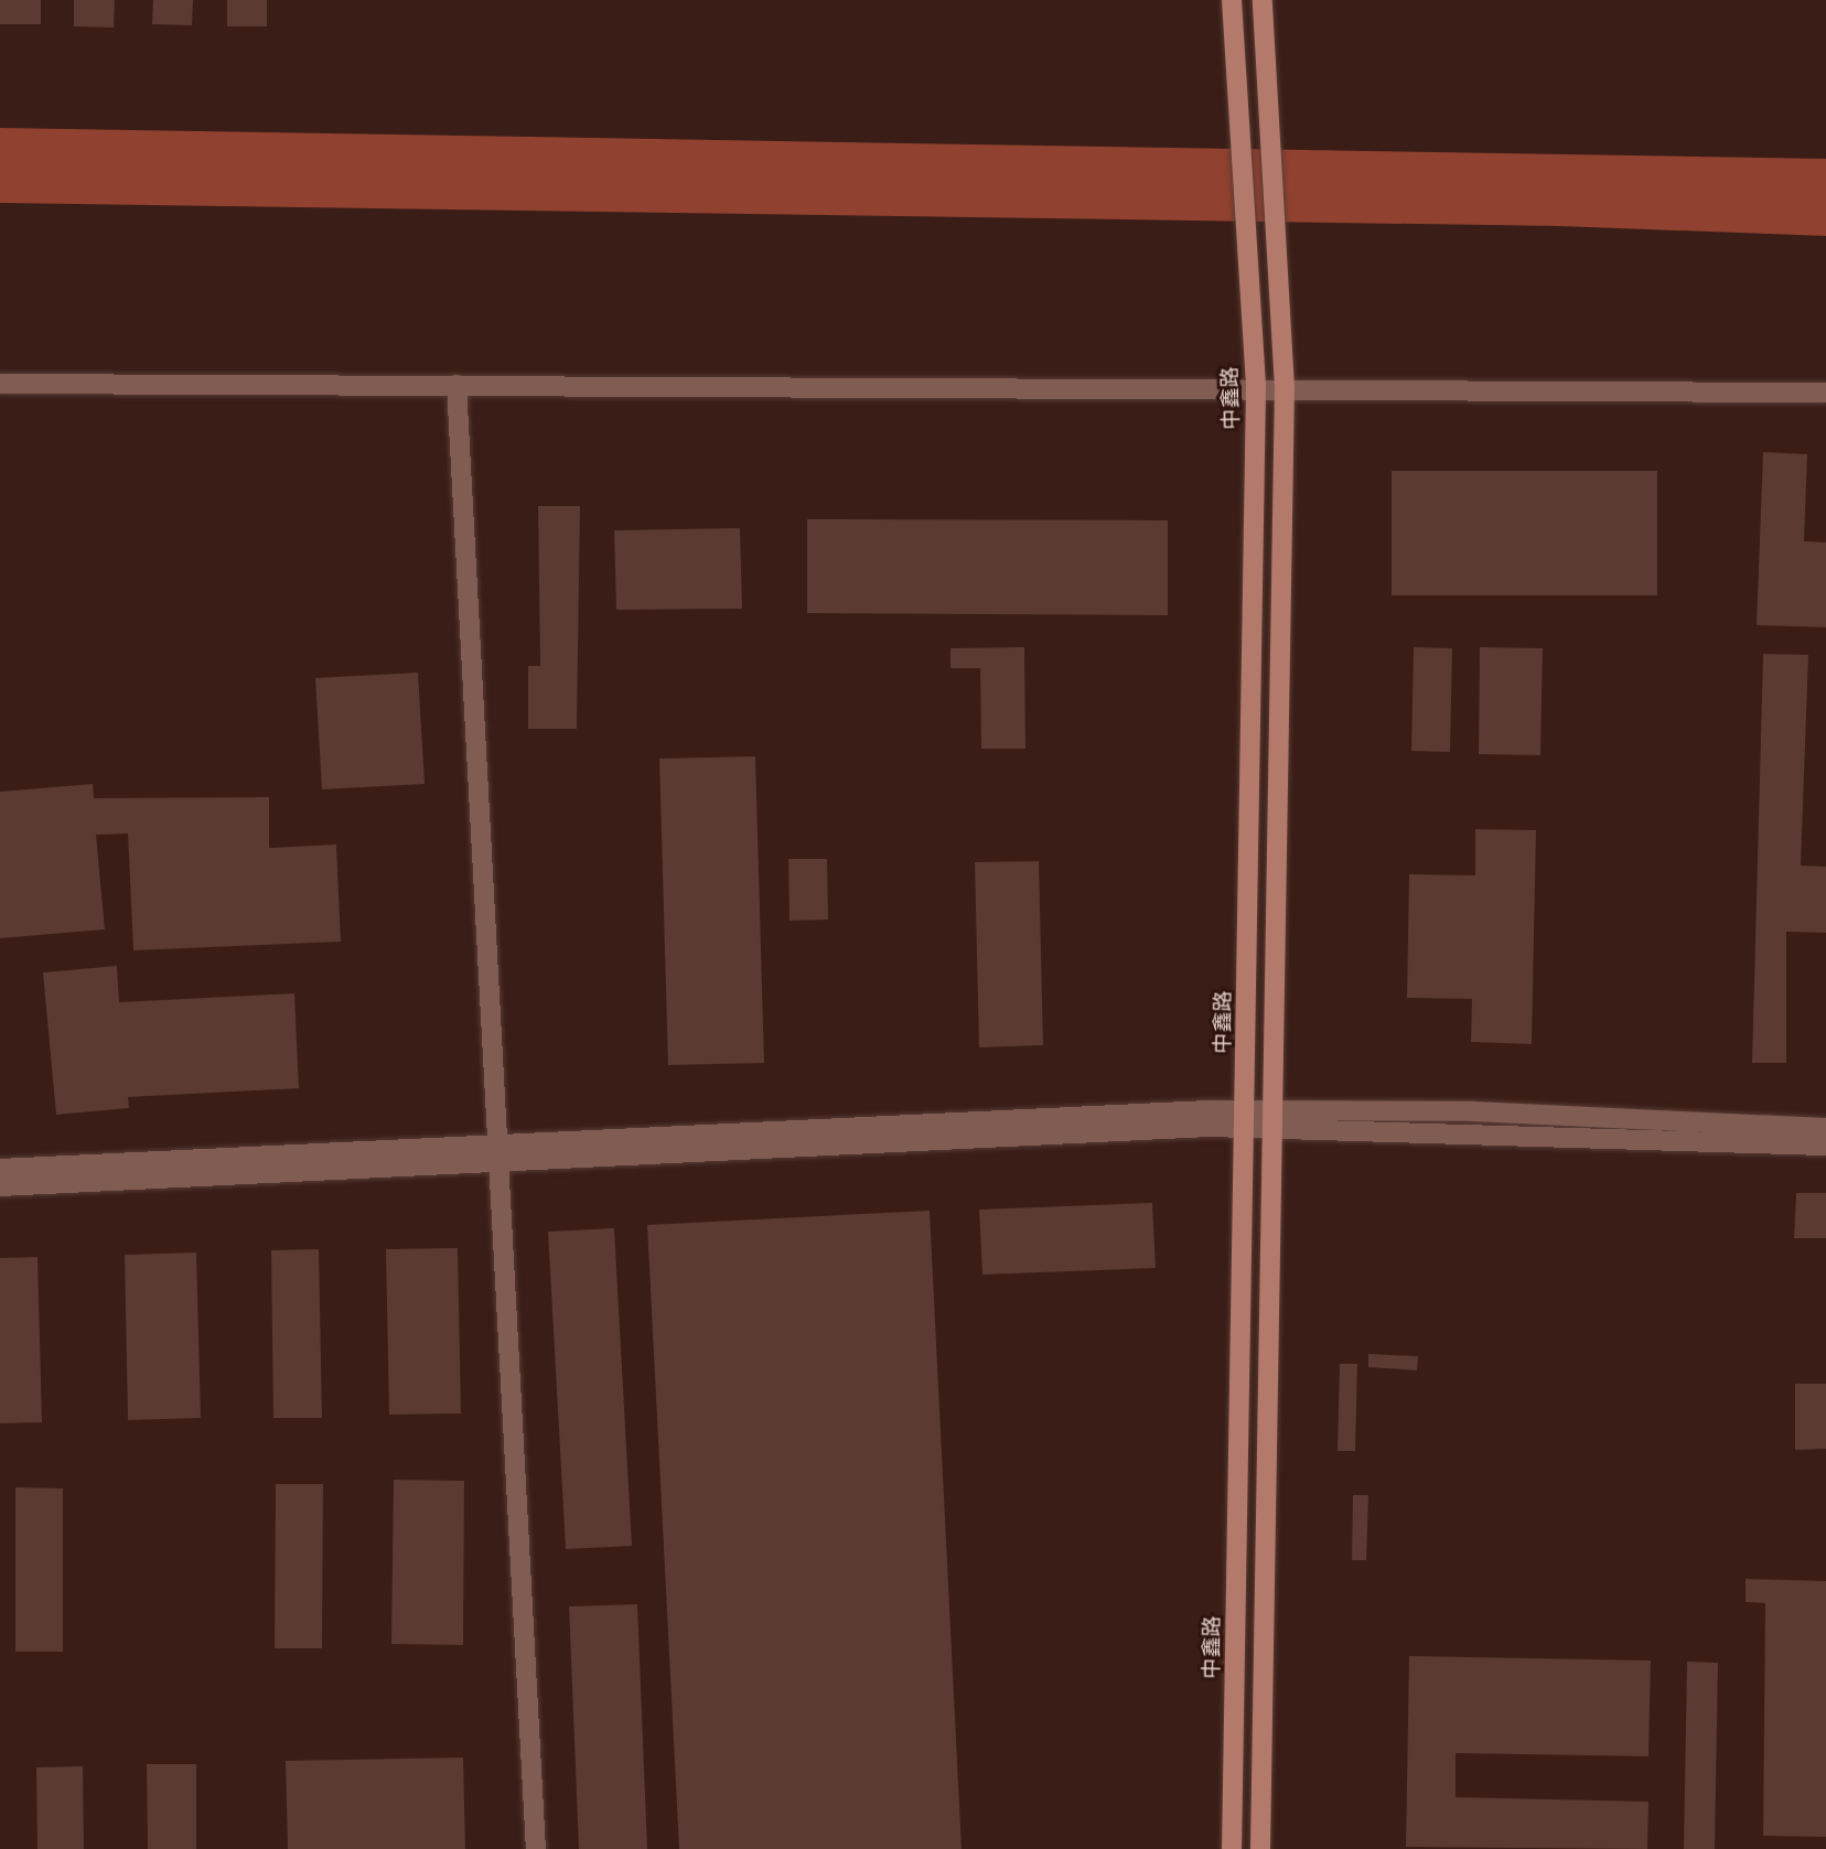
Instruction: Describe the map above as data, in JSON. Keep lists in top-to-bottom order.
{
  "streets": {
    "main road": ["中鑫路"]
  }
}
